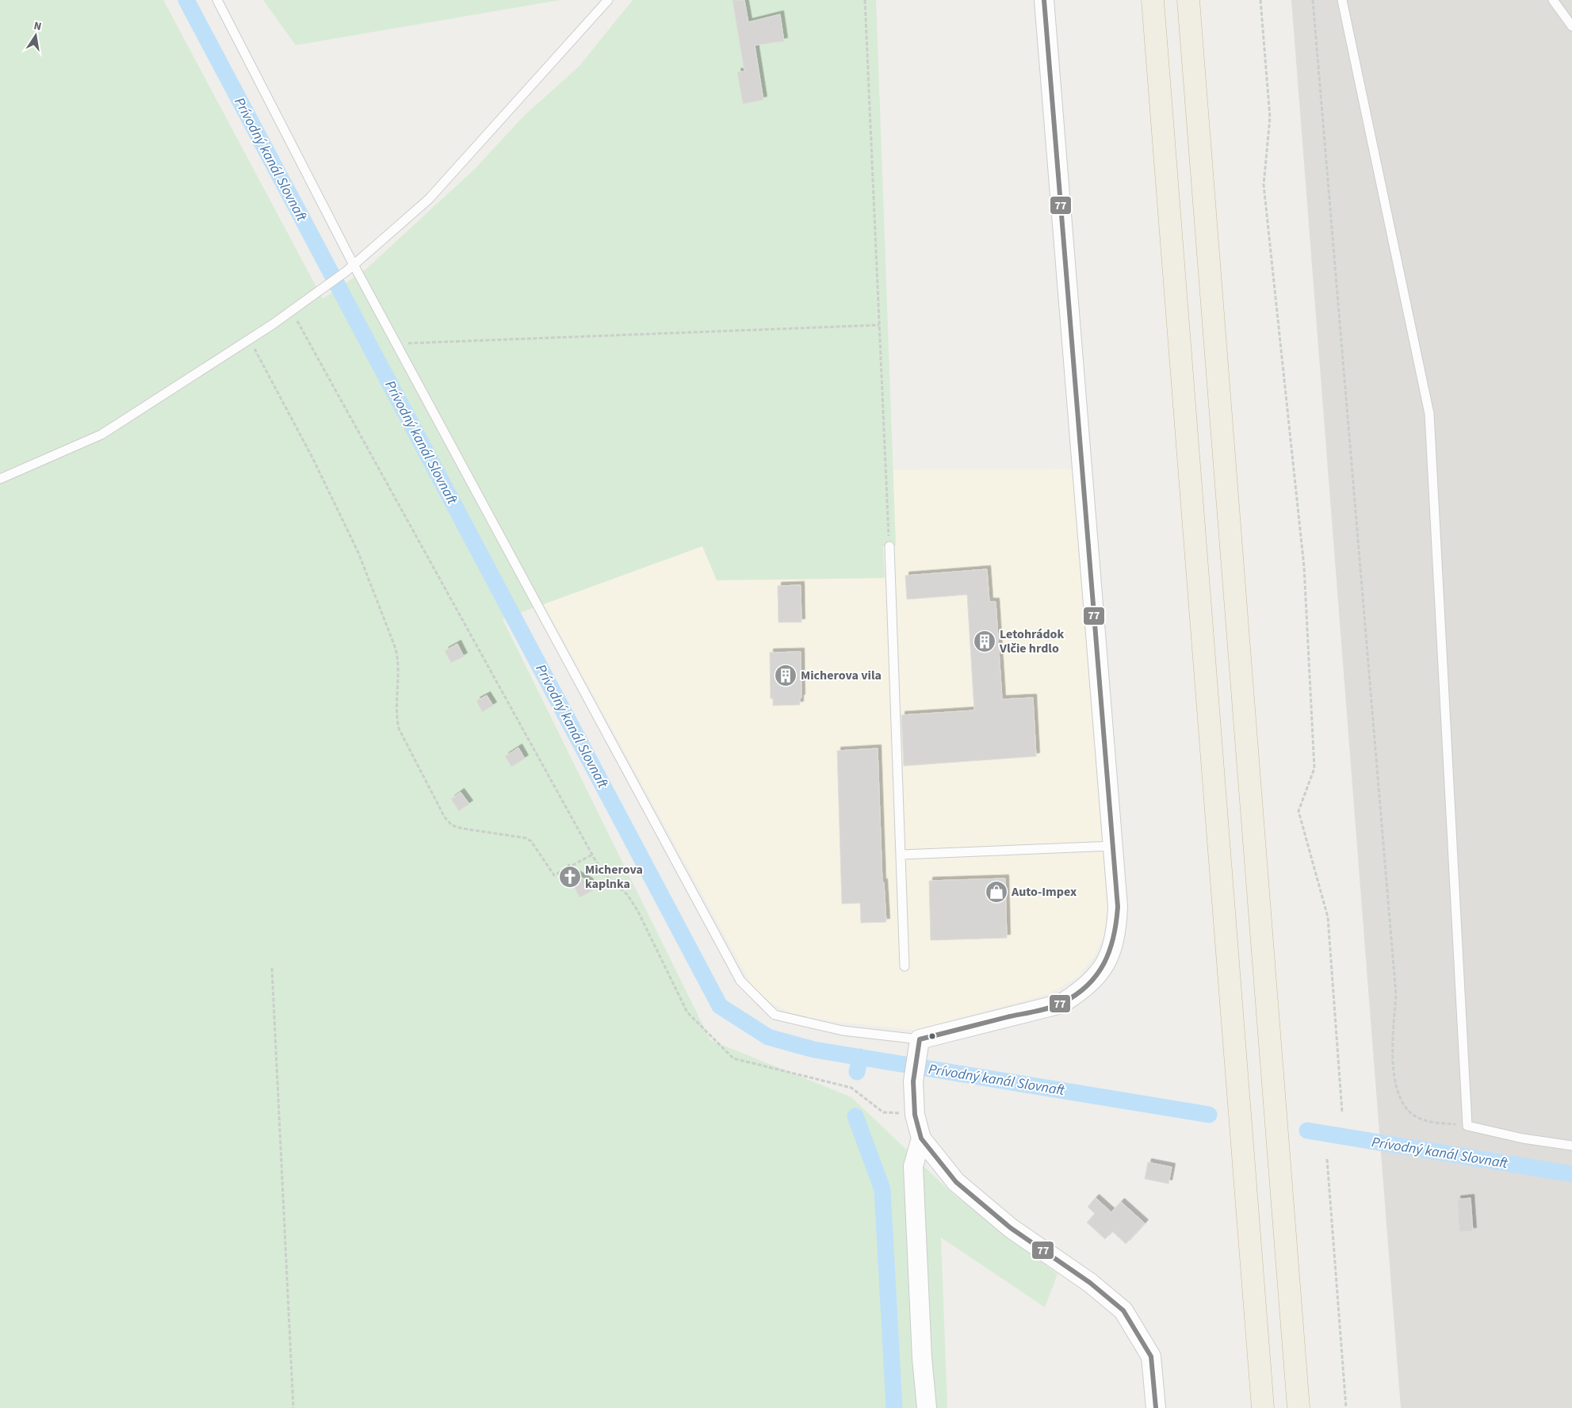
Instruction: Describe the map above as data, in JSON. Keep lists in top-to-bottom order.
{
  "water": ["Prívodný kanál Slovnaft"],
  "places": {
    "building": ["Letohrádok Vlčie hrdlo", "Micherova vila"],
    "church": ["Micherova kaplnka"],
    "shop": ["Auto-Impex"]
  },
  "lines": ["transit line 77"],
  "north": "top"
}
